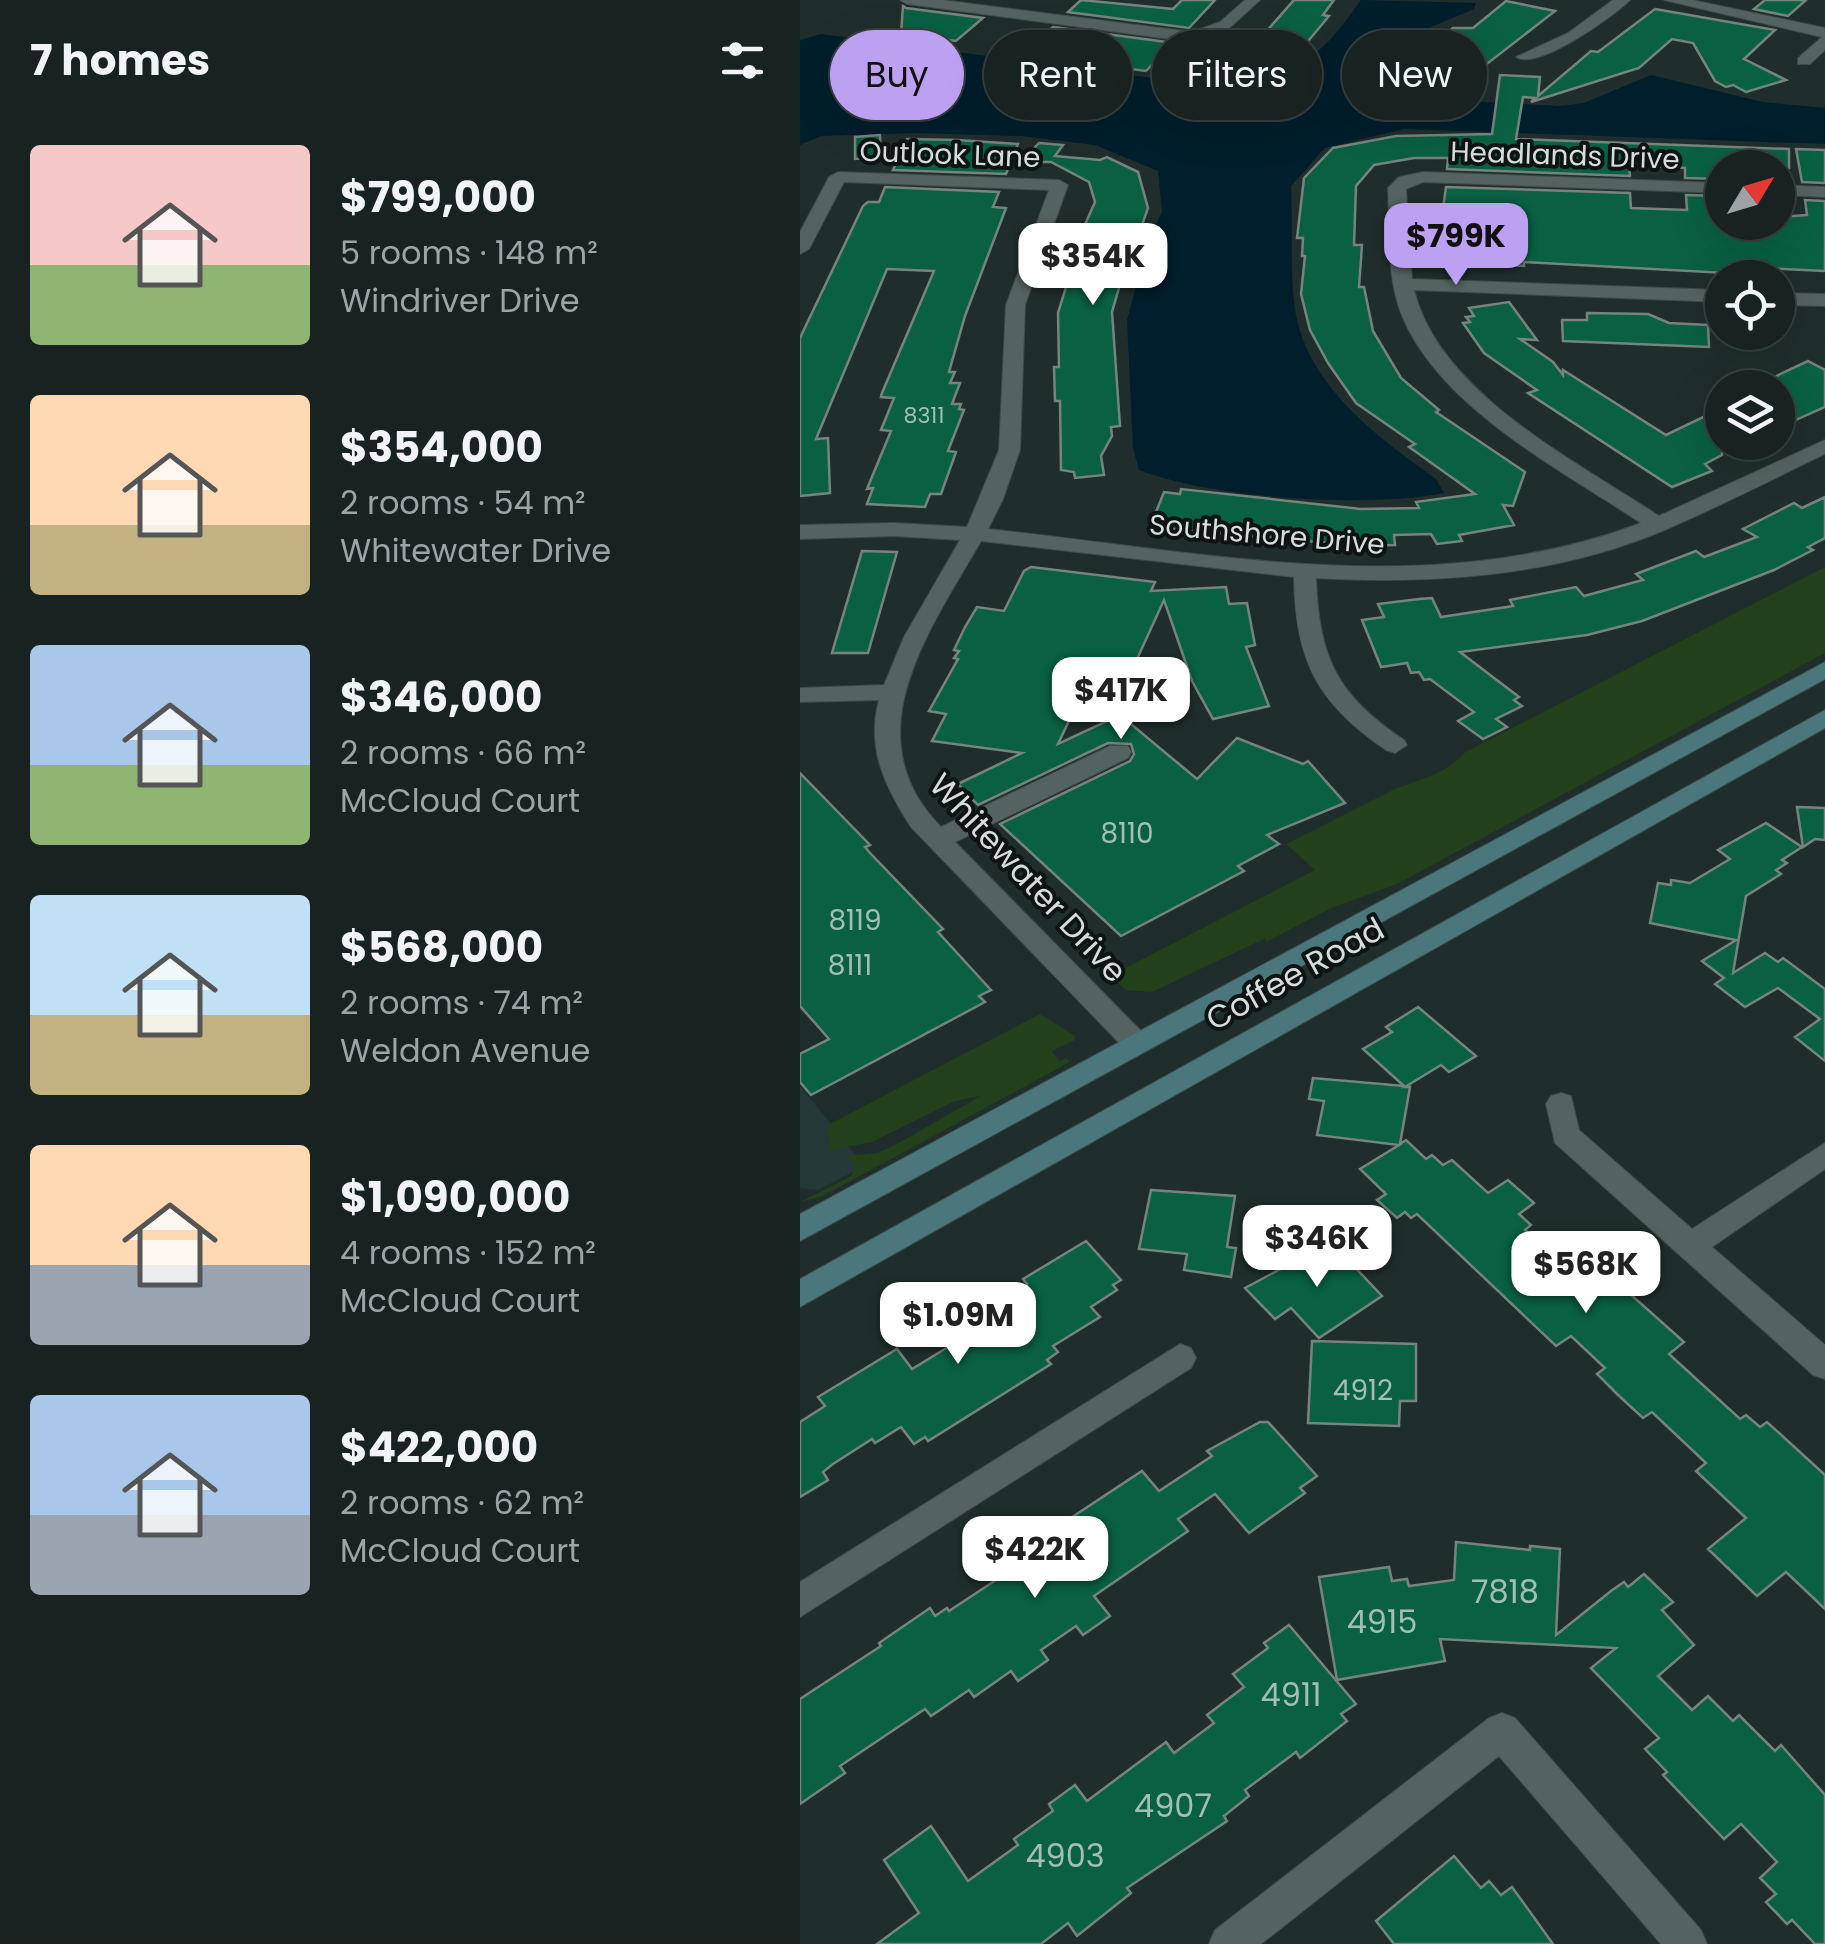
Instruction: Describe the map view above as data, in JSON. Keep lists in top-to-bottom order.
{
  "streets": {
    "main road": ["Coffee Road"],
    "street": [
      "Outlook Lane",
      "Headlands Drive",
      "Southshore Drive",
      "Whitewater Drive"
    ]
  },
  "crossings": [
    ["Outlook Lane", "Whitewater Drive"],
    ["Southshore Drive", "Whitewater Drive"],
    ["Whitewater Drive", "Coffee Road"]
  ],
  "house_numbers": [
    "8311",
    "8110",
    "8119",
    "8111",
    "4912",
    "7818",
    "4915",
    "4911",
    "4907",
    "4903"
  ],
  "north": "top right",
  "page": {
    "heading": "7 homes",
    "chip": [
      "Buy",
      "Rent",
      "Filters",
      "New"
    ],
    "list": [
      {
        "name": "$799,000",
        "note": "5 rooms · 148 m² · Windriver Drive"
      },
      {
        "name": "$354,000",
        "note": "2 rooms · 54 m² · Whitewater Drive"
      },
      {
        "name": "$346,000",
        "note": "2 rooms · 66 m² · McCloud Court"
      },
      {
        "name": "$568,000",
        "note": "2 rooms · 74 m² · Weldon Avenue"
      },
      {
        "name": "$1,090,000",
        "note": "4 rooms · 152 m² · McCloud Court"
      },
      {
        "name": "$422,000",
        "note": "2 rooms · 62 m² · McCloud Court"
      }
    ],
    "price": [
      "$799K",
      "$354K",
      "$417K",
      "$346K",
      "$568K",
      "$1.09M",
      "$422K"
    ]
  }
}
